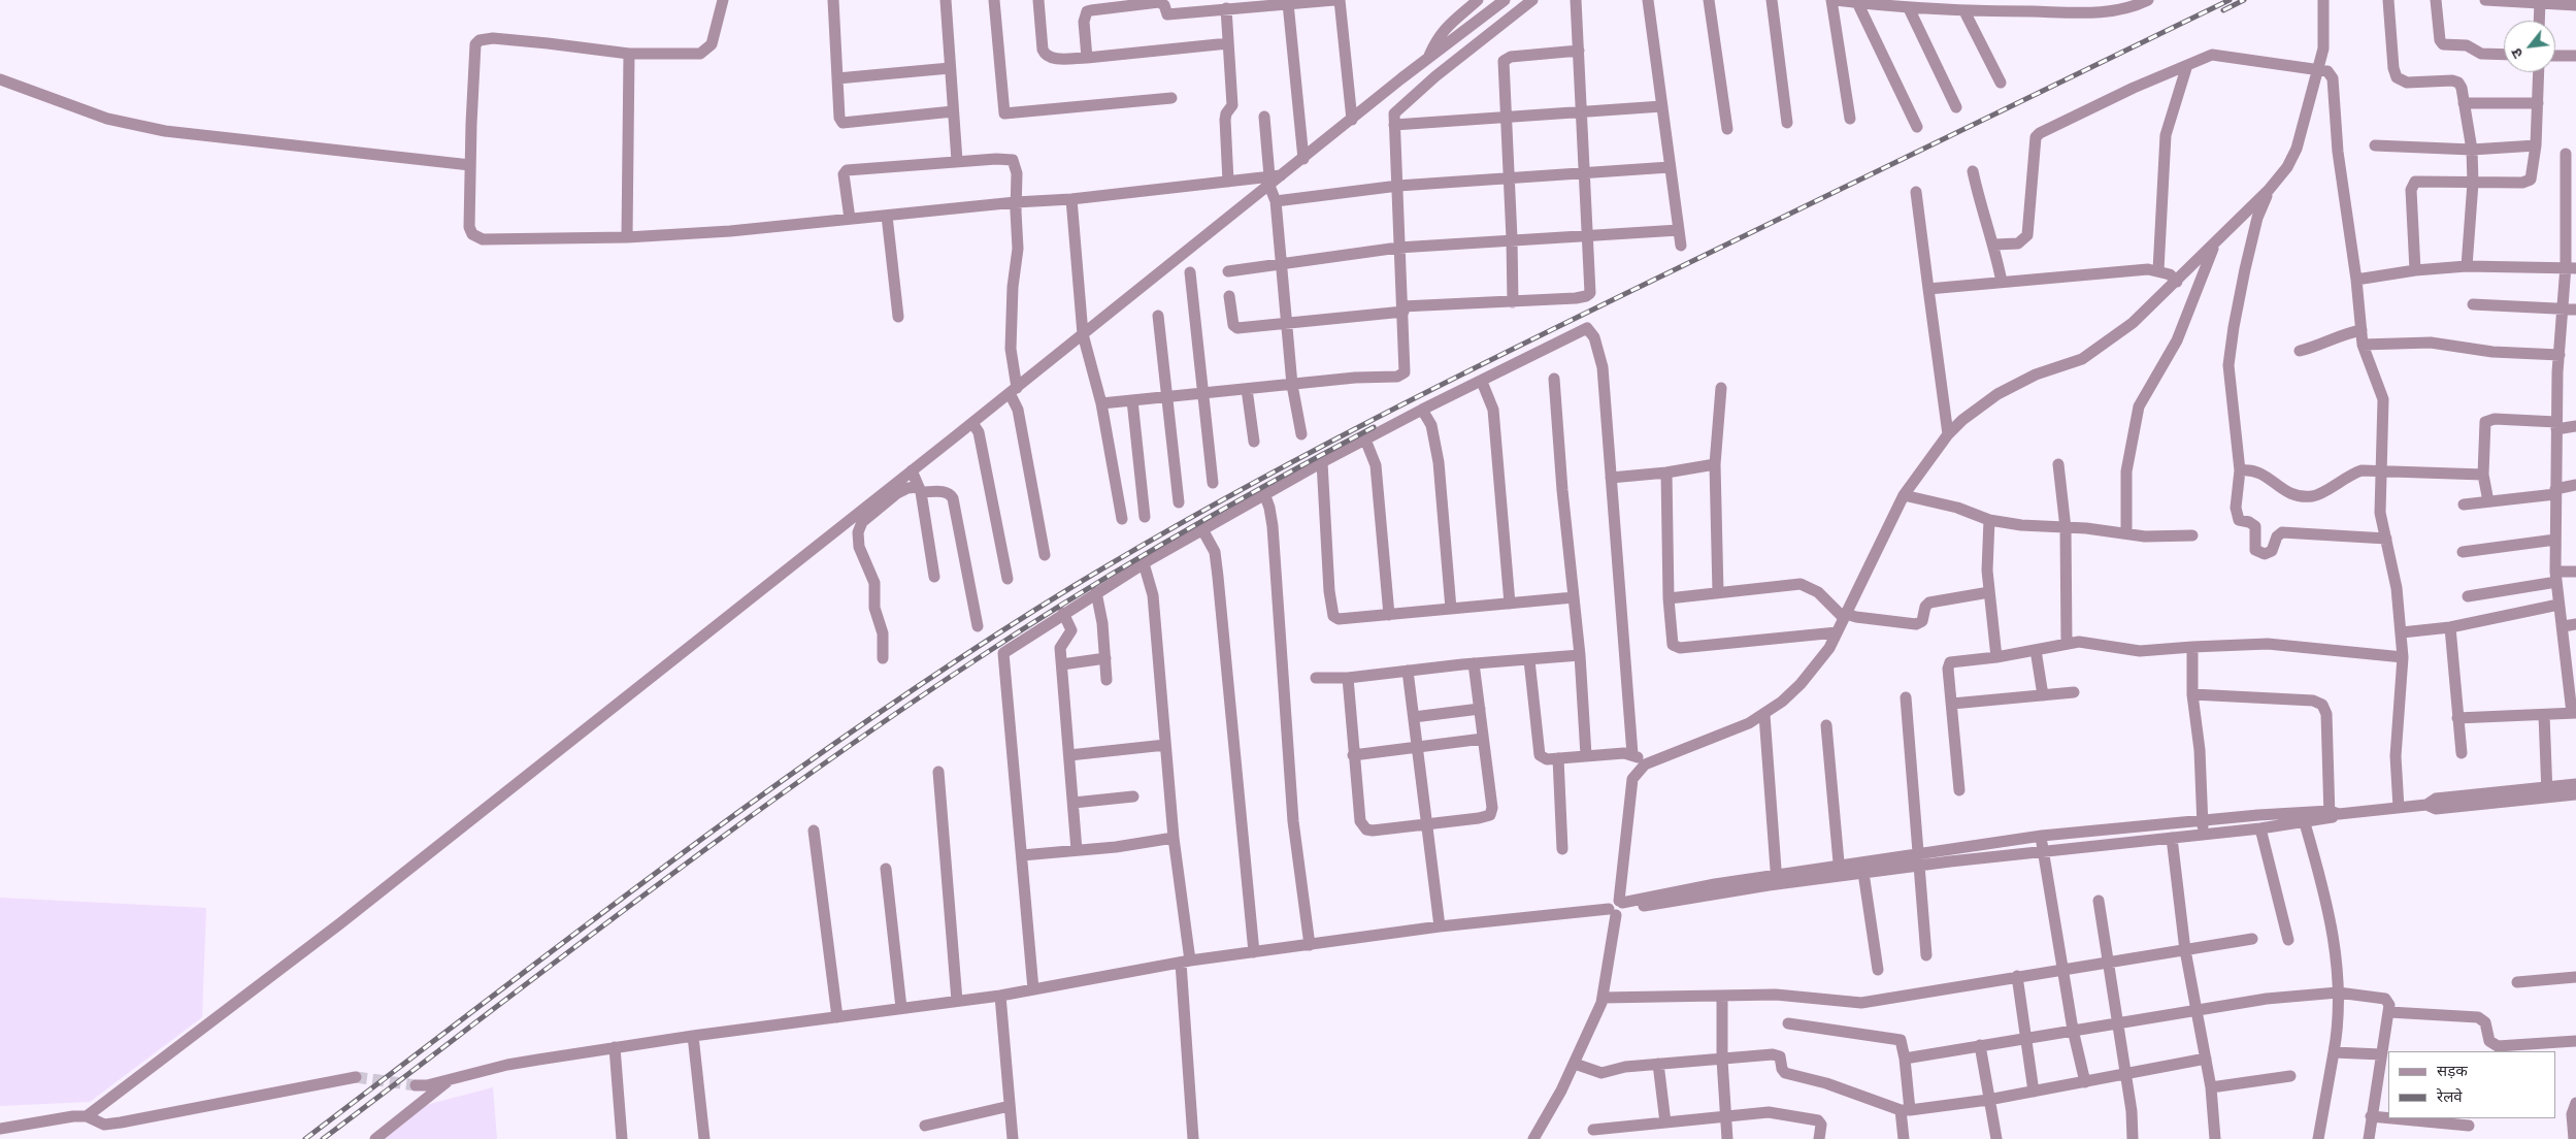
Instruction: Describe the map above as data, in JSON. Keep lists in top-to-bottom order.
{
  "legend": ["सड़क", "रेलवे"],
  "north": "bottom left"
}
